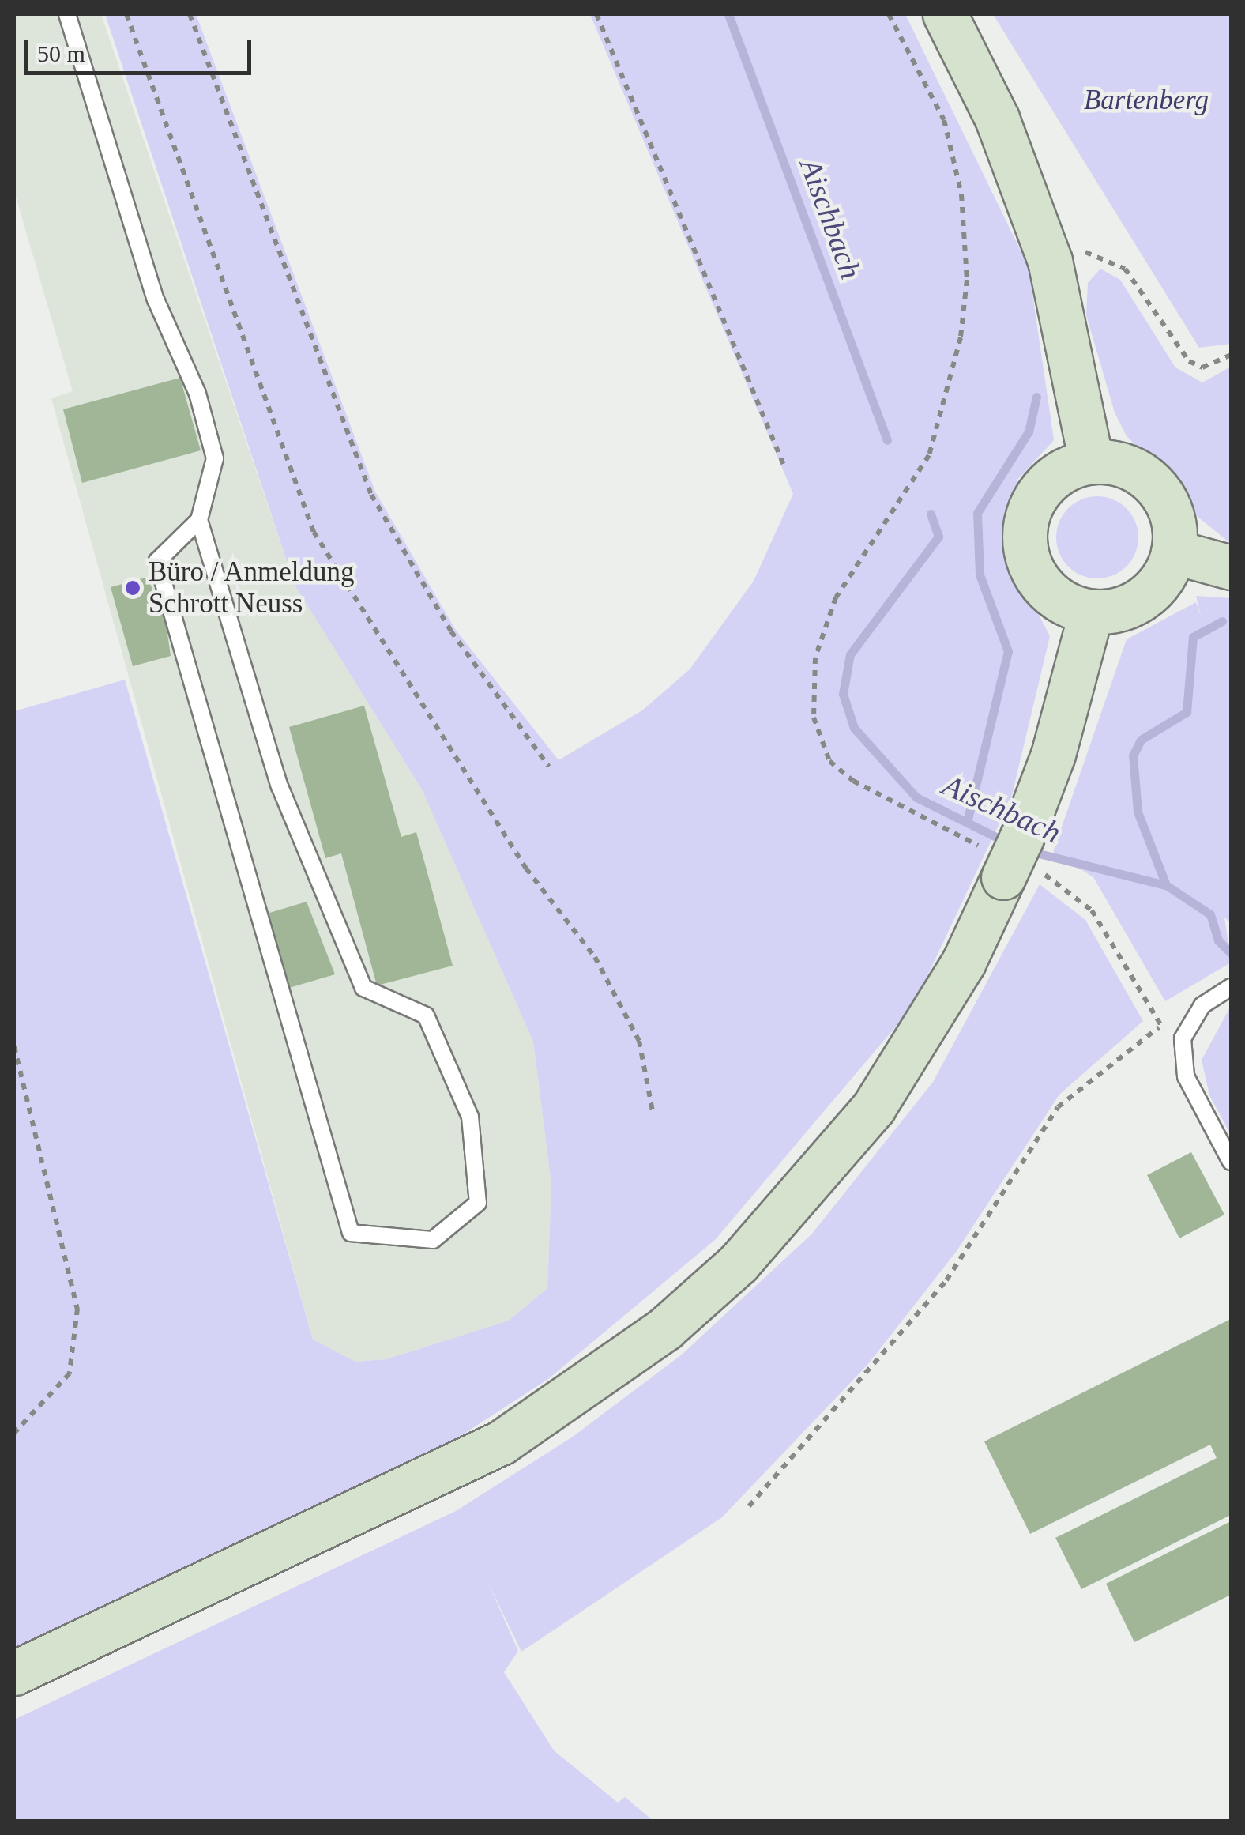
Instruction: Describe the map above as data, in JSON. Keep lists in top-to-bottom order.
{
  "water": ["Aischbach"],
  "parks": ["Bartenberg"],
  "places": ["Büro / Anmeldung Schrott Neuss"],
  "scale_bar": "50 m"
}
